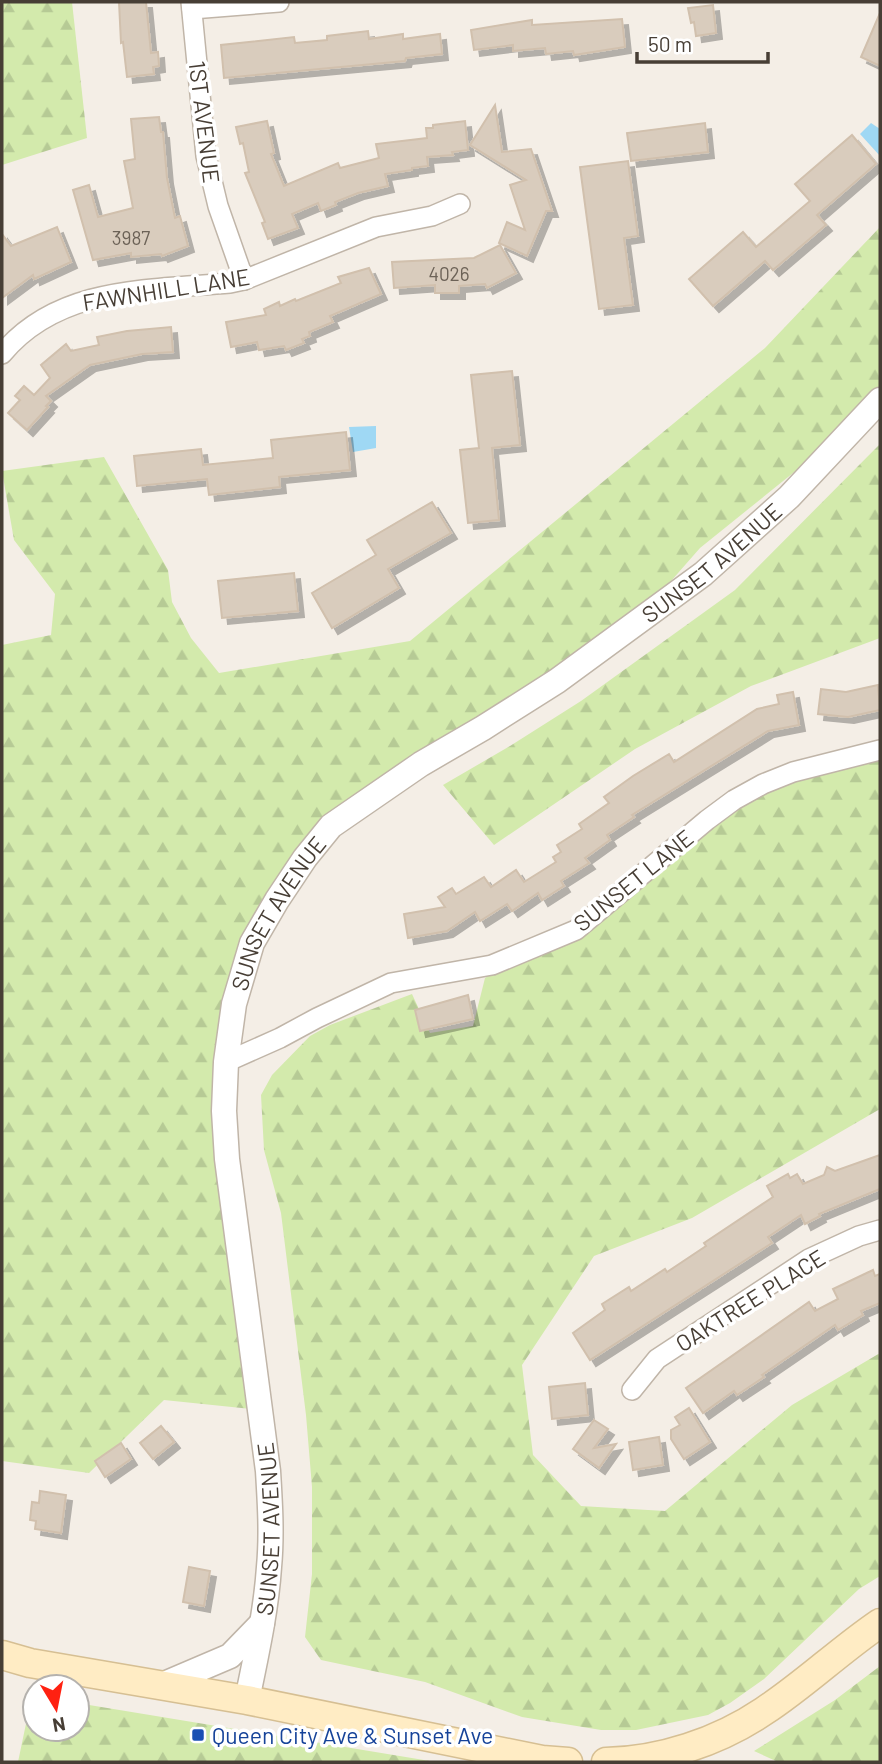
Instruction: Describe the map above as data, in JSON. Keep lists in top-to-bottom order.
{
  "streets": {
    "street": [
      "1ST AVENUE",
      "FAWNHILL LANE",
      "SUNSET AVENUE",
      "SUNSET LANE",
      "OAKTREE PLACE"
    ]
  },
  "crossings": [
    ["1ST AVENUE", "FAWNHILL LANE"],
    ["SUNSET AVENUE", "SUNSET LANE"]
  ],
  "places": {
    "transit": ["Queen City Ave & Sunset Ave"]
  },
  "house_numbers": ["3987", "4026"],
  "scale_bar": "50 m",
  "north": "bottom"
}
